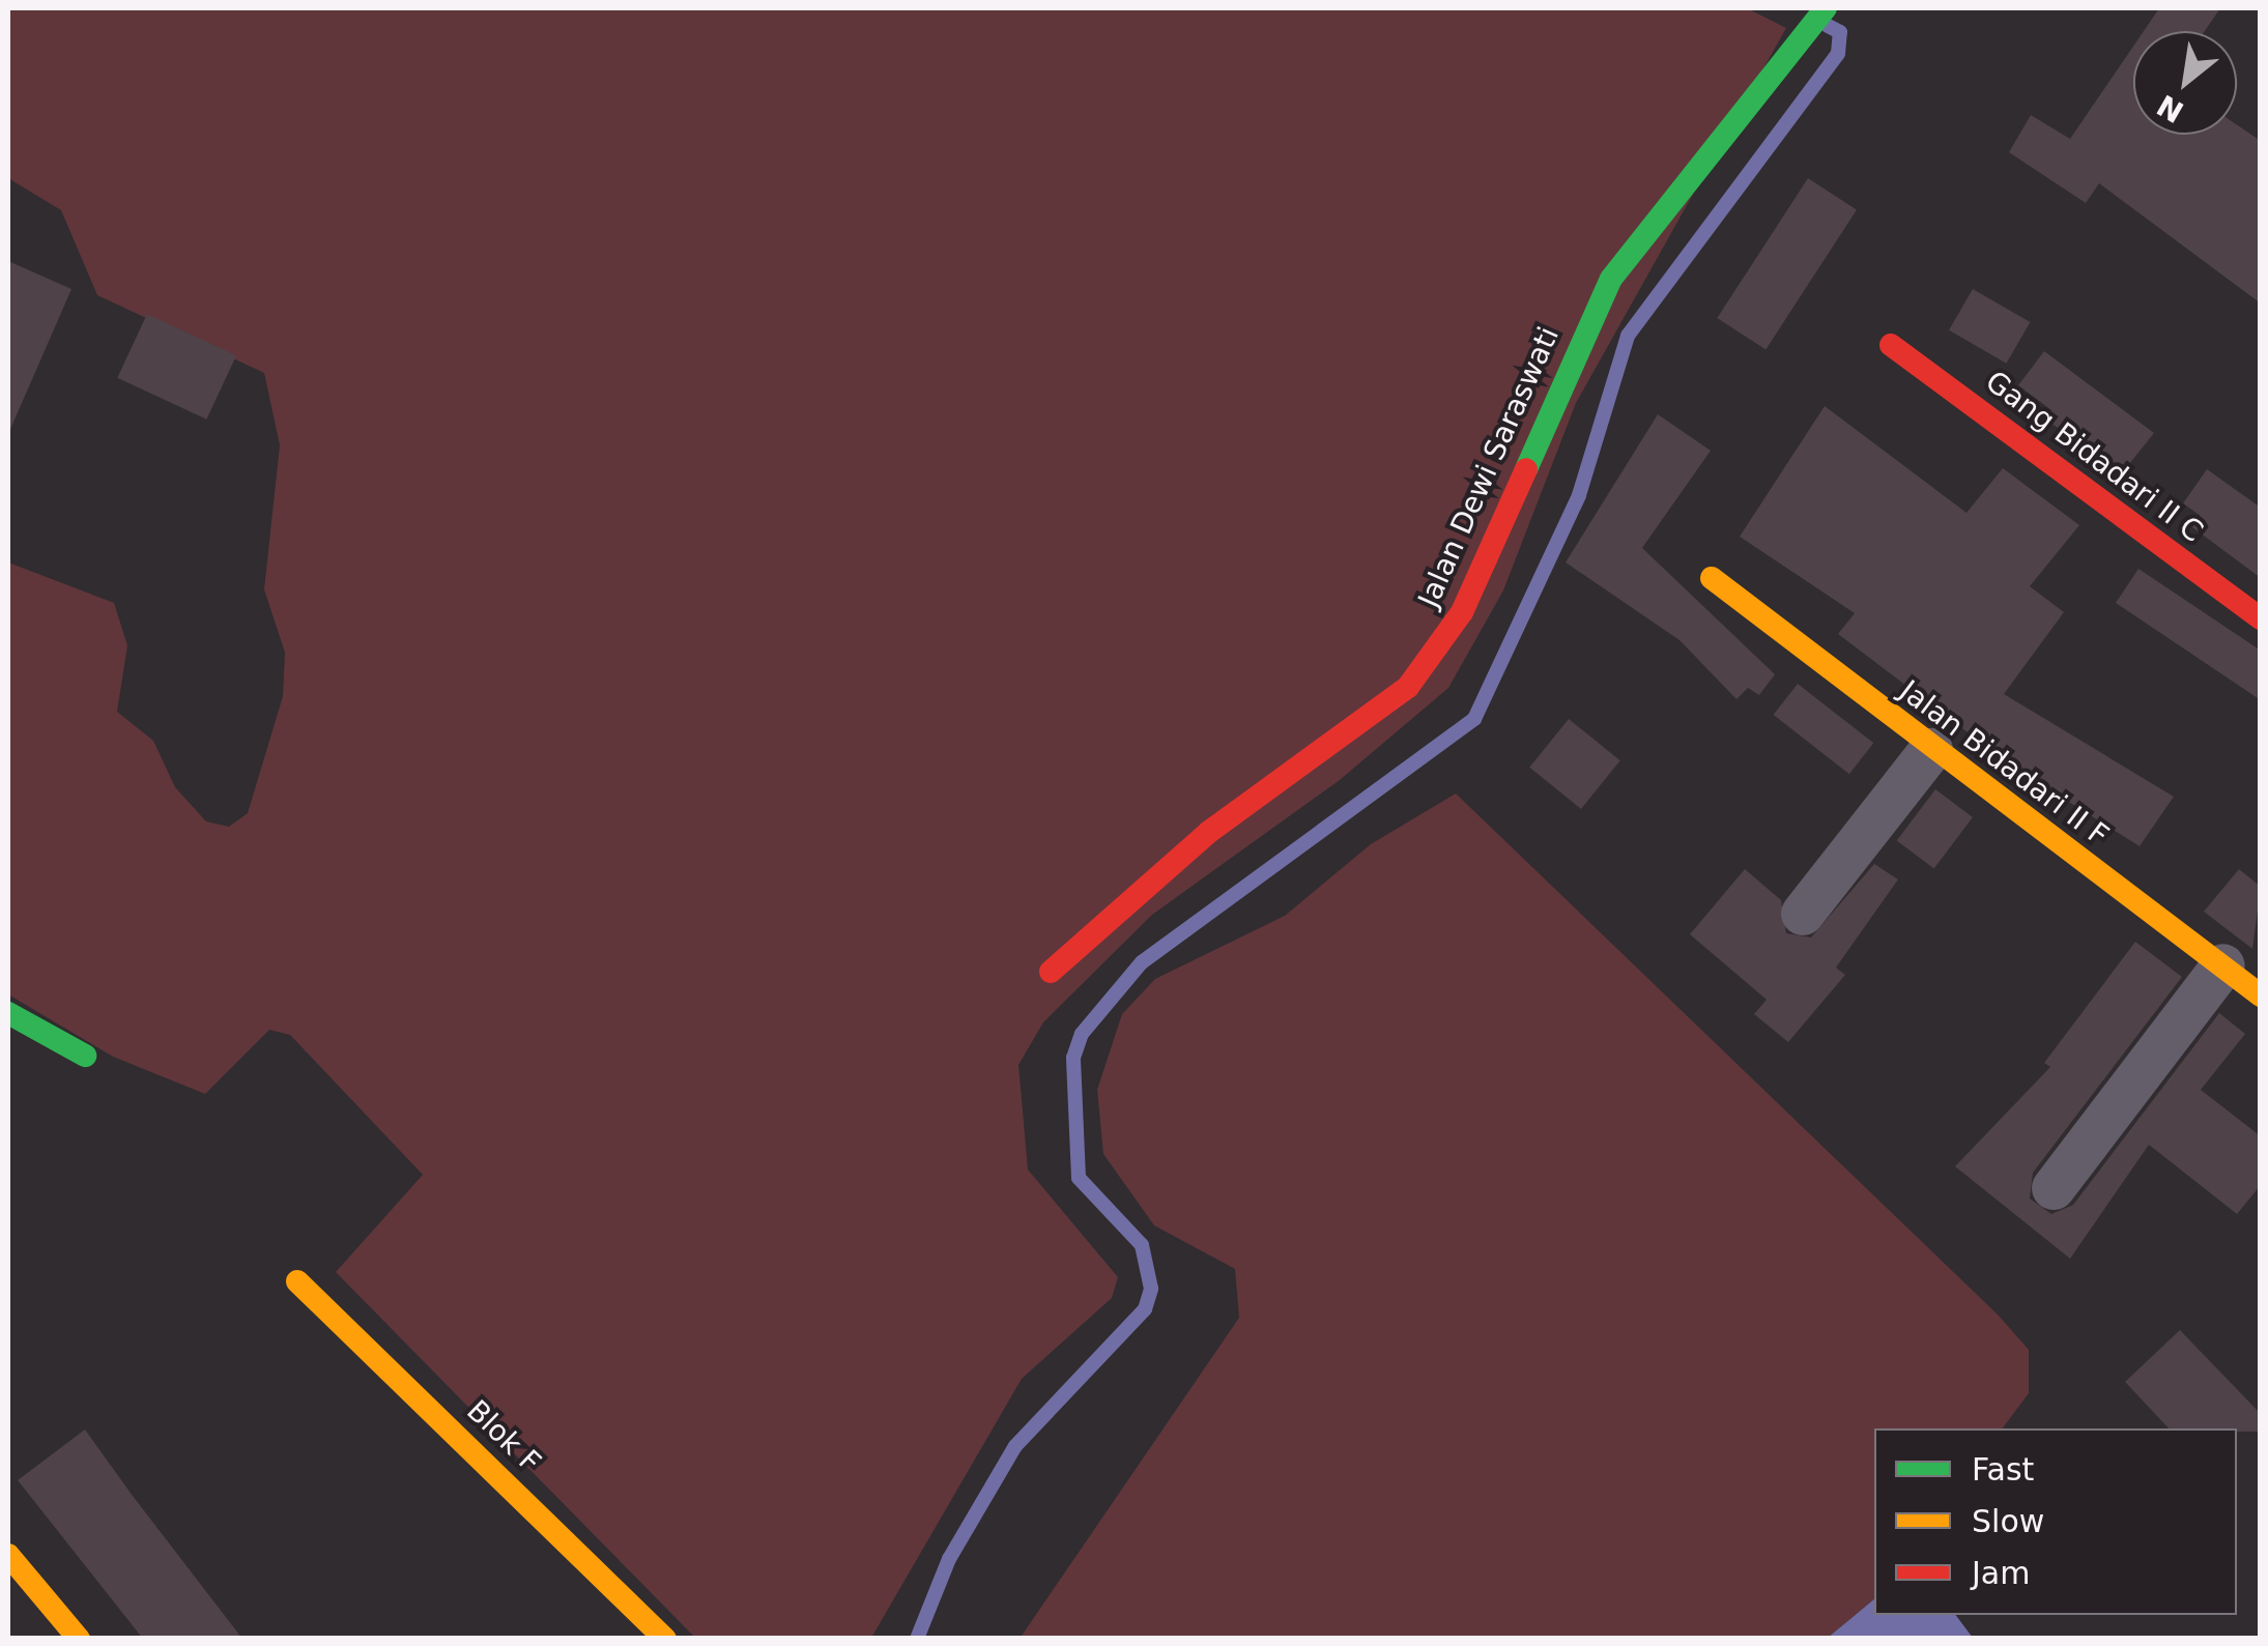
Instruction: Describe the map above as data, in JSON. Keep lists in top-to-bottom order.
{
  "streets": {
    "street": [
      "Gang Bidadari II C",
      "Jalan Dewi Saraswati",
      "Jalan Bidadari II F",
      "Blok F"
    ]
  },
  "legend": ["Fast", "Slow", "Jam"],
  "north": "bottom left"
}
